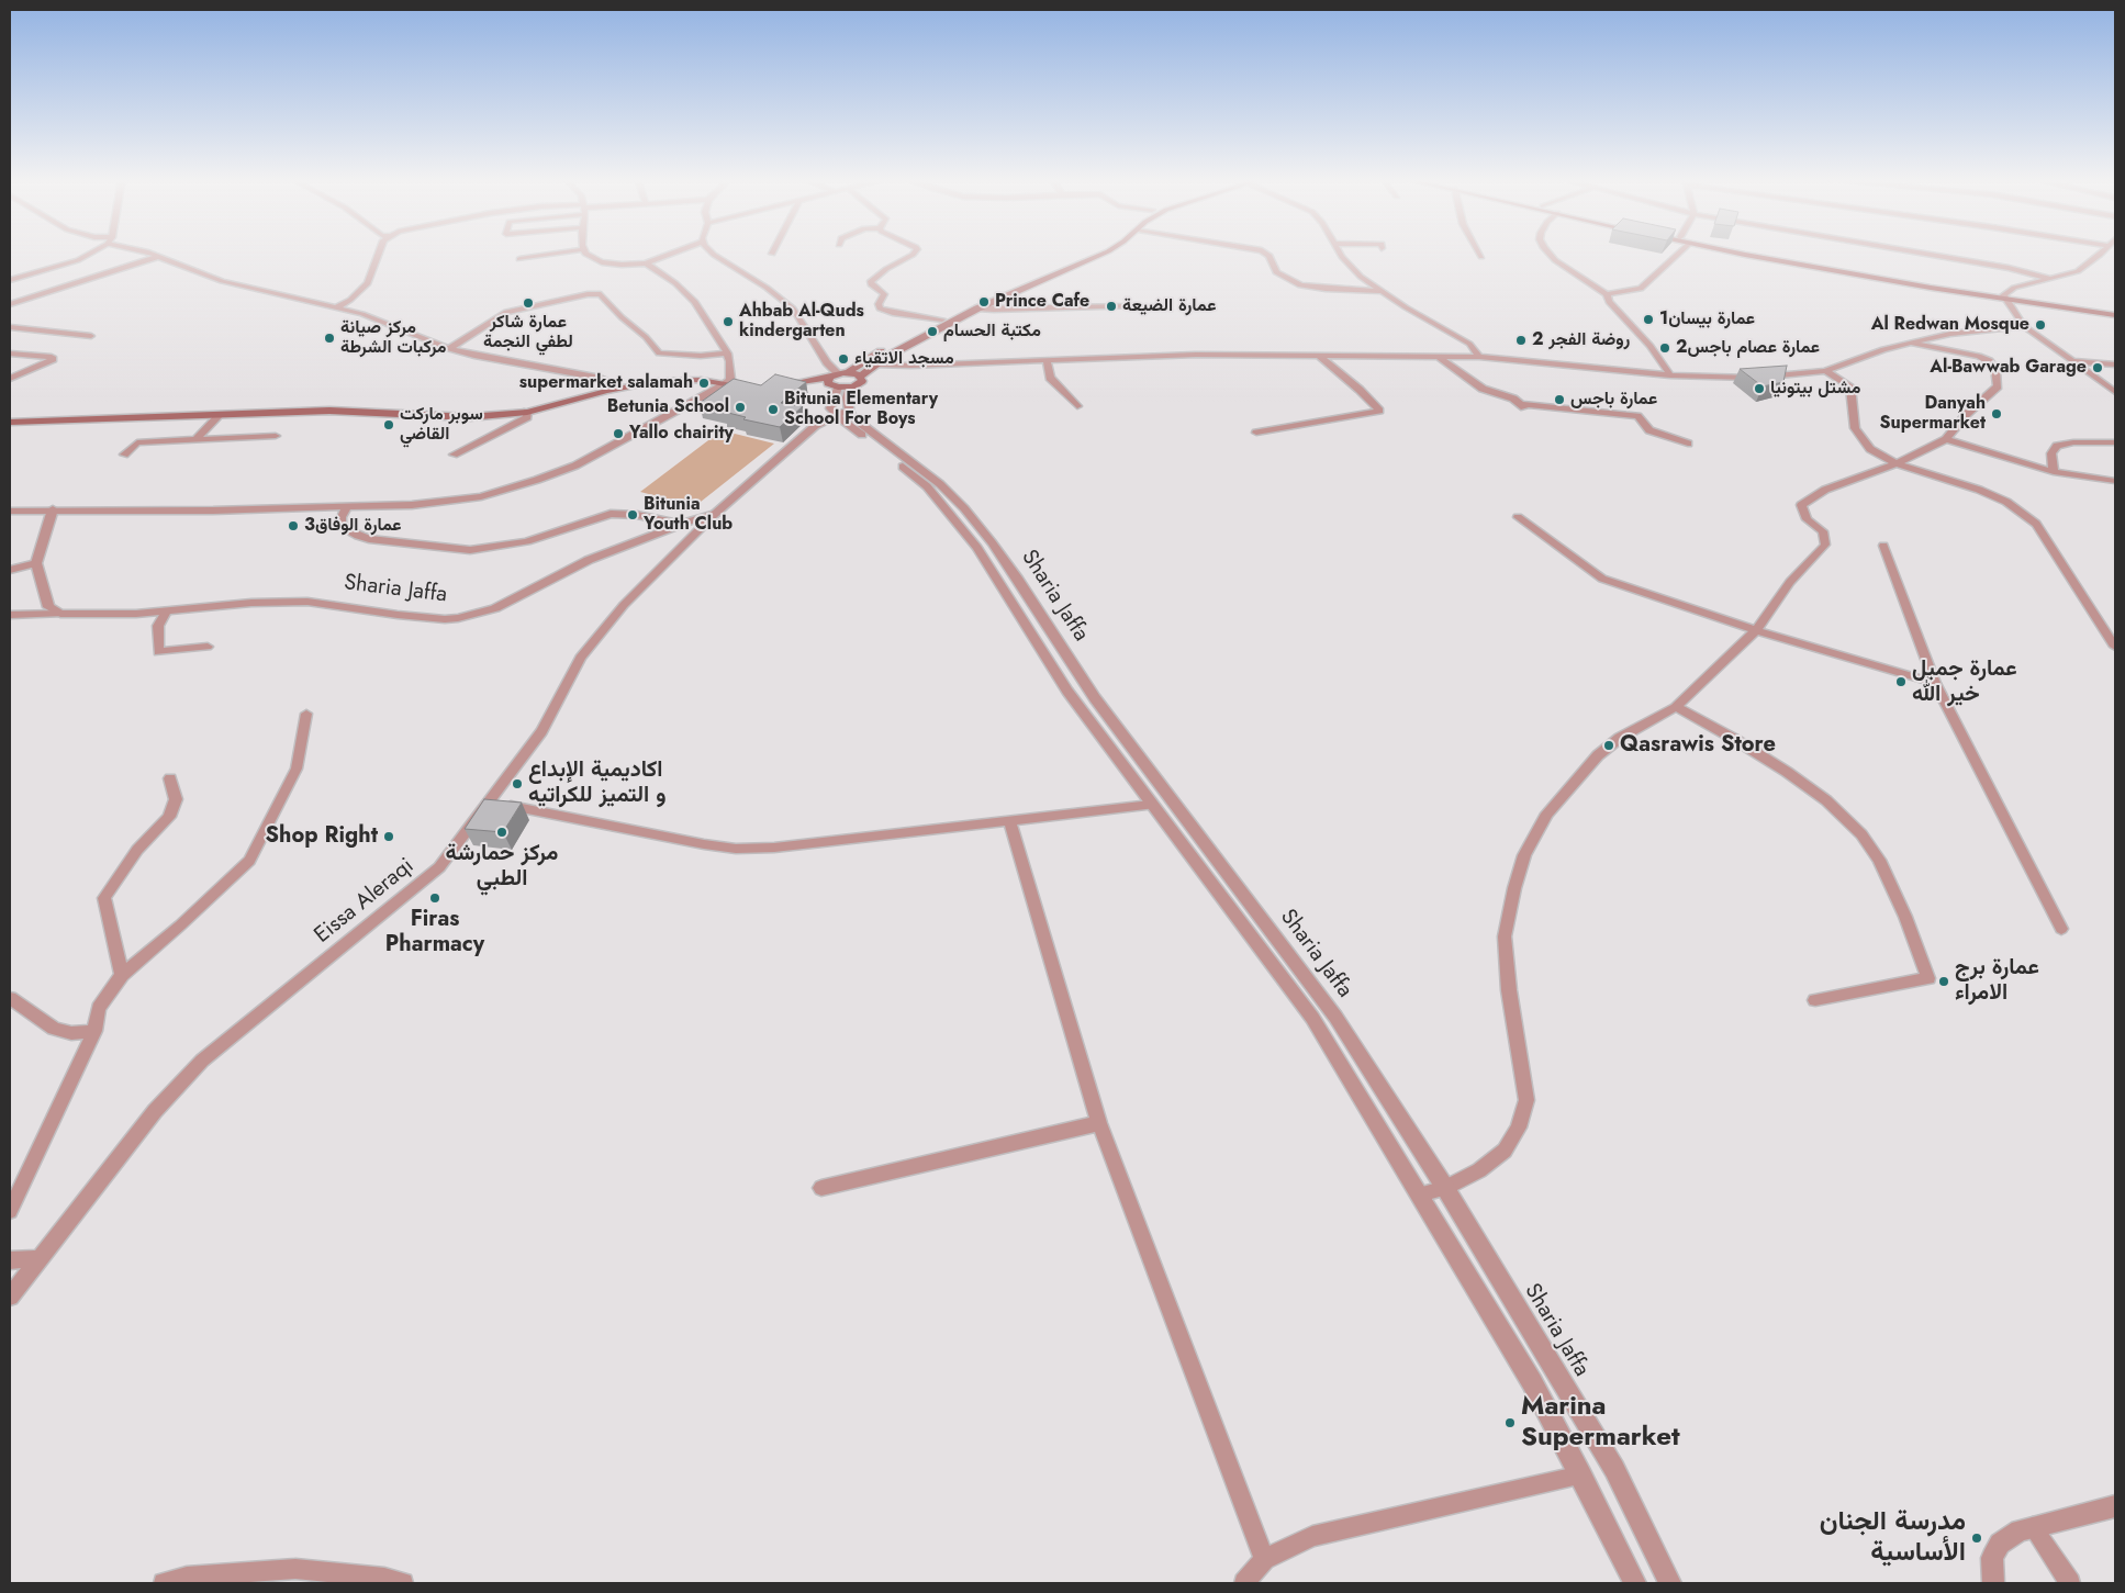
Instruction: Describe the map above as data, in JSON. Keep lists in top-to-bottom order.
{
  "streets": {
    "street": ["Sharia Jaffa", "Eissa Aleraqi"]
  },
  "crossings": [
    ["Sharia Jaffa", "Eissa Aleraqi"]
  ],
  "places": [
    "Prince Cafe",
    "عمارة شاكر لطفي النجمة",
    "عمارة الضيعة",
    "عمارة بيسان1",
    "Ahbab Al-Quds kindergarten",
    "Al Redwan Mosque",
    "مكتبة الحسام",
    "مركز صيانة مركبات الشرطة",
    "روضة الفجر 2",
    "عمارة عصام باجس2",
    "مسجد الاتقياء",
    "Al-Bawwab Garage",
    "supermarket salamah",
    "مشتل بيتونيا",
    "عمارة باجس",
    "Betunia School",
    "Bitunia Elementary School For Boys",
    "Danyah Supermarket",
    "سوبر ماركت القاضي",
    "Yallo chairity",
    "Bitunia Youth Club",
    "عمارة الوفاق3",
    "عمارة جميل خير الله",
    "Qasrawis Store",
    "اكاديمية الإبداع و التميز للكراتيه",
    "مركز حمارشة الطبي",
    "Shop Right",
    "Firas Pharmacy",
    "عمارة برج الامراء",
    "Marina Supermarket",
    "مدرسة الجنان الأساسية"
  ]
}
